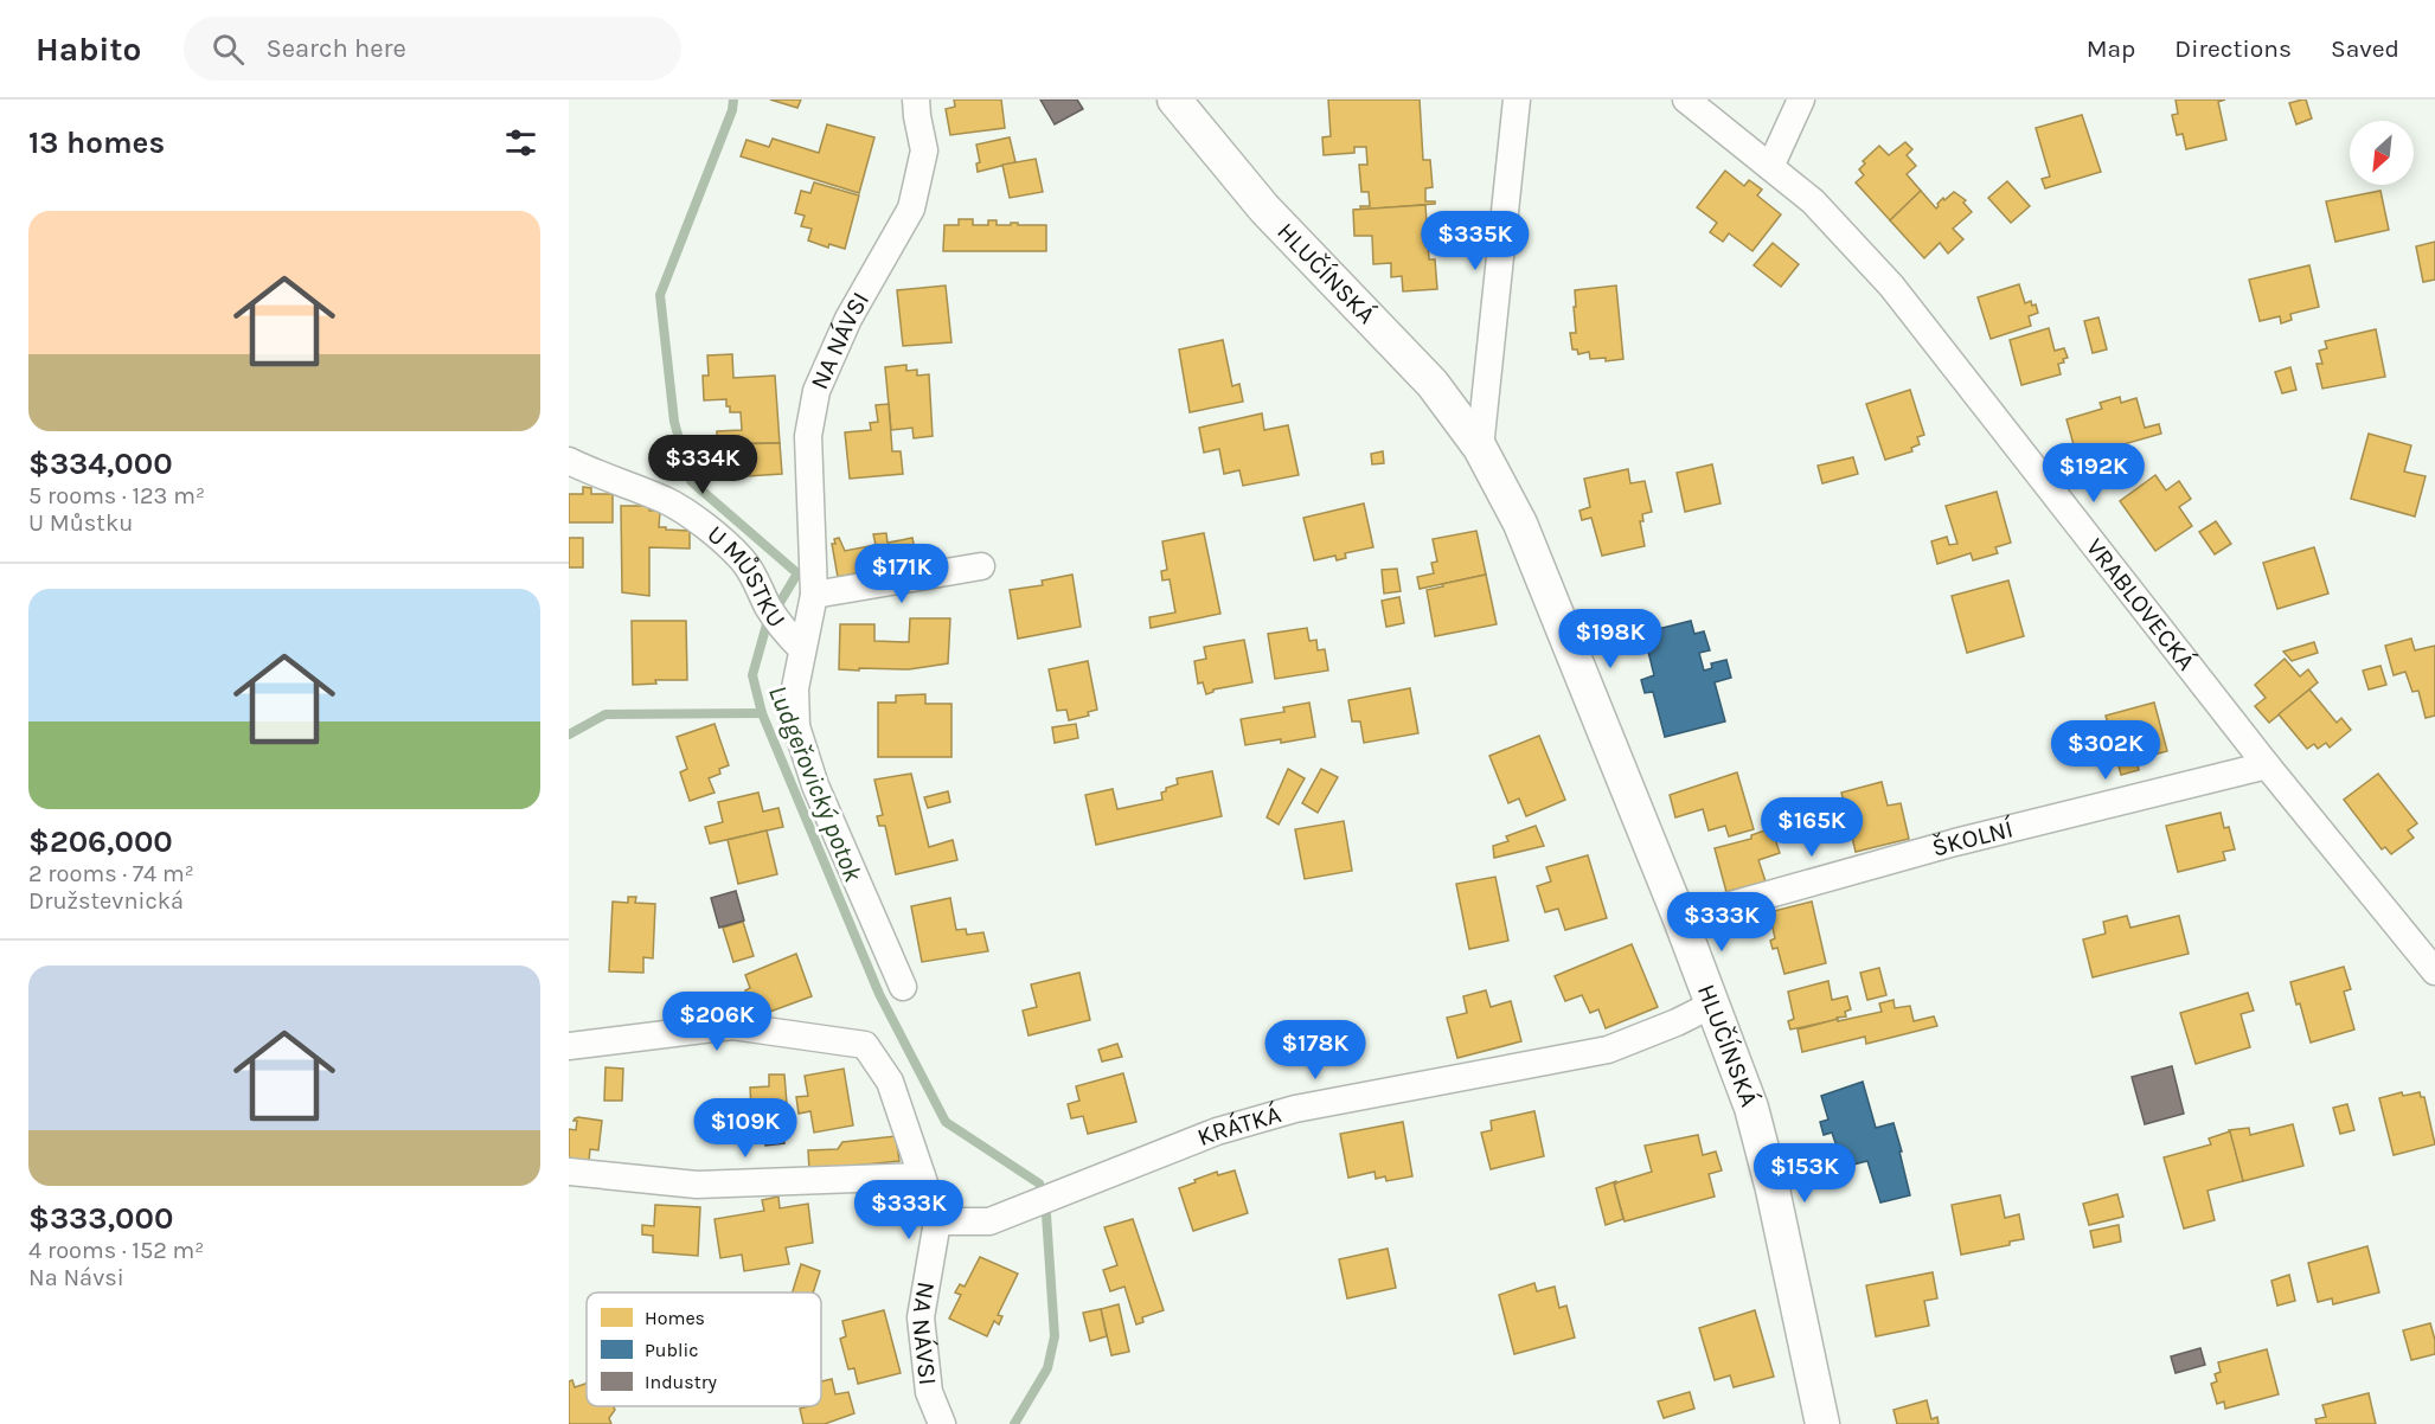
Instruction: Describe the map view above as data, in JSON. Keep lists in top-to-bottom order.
{
  "streets": {
    "street": [
      "HLUČÍNSKÁ",
      "NA NÁVSI",
      "U MŮSTKU",
      "VRABLOVECKÁ",
      "ŠKOLNÍ",
      "KRÁTKÁ"
    ]
  },
  "crossings": [
    ["HLUČÍNSKÁ", "ŠKOLNÍ"],
    ["HLUČÍNSKÁ", "KRÁTKÁ"],
    ["NA NÁVSI", "U MŮSTKU"],
    ["NA NÁVSI", "KRÁTKÁ"],
    ["VRABLOVECKÁ", "ŠKOLNÍ"]
  ],
  "water": ["Ludgeřovický potok"],
  "legend": ["Homes", "Public", "Industry"],
  "north": "bottom left",
  "page": {
    "header": "Habito",
    "search": "Search here",
    "nav": ["Map", "Directions", "Saved"],
    "heading": "13 homes",
    "list": [
      {
        "name": "$334,000",
        "note": "5 rooms · 123 m² · U Můstku"
      },
      {
        "name": "$206,000",
        "note": "2 rooms · 74 m² · Družstevnická"
      },
      {
        "name": "$333,000",
        "note": "4 rooms · 152 m² · Na Návsi"
      }
    ],
    "price": [
      "$335K",
      "$334K",
      "$192K",
      "$171K",
      "$198K",
      "$302K",
      "$165K",
      "$333K",
      "$206K",
      "$178K",
      "$109K",
      "$153K",
      "$333K"
    ]
  }
}
